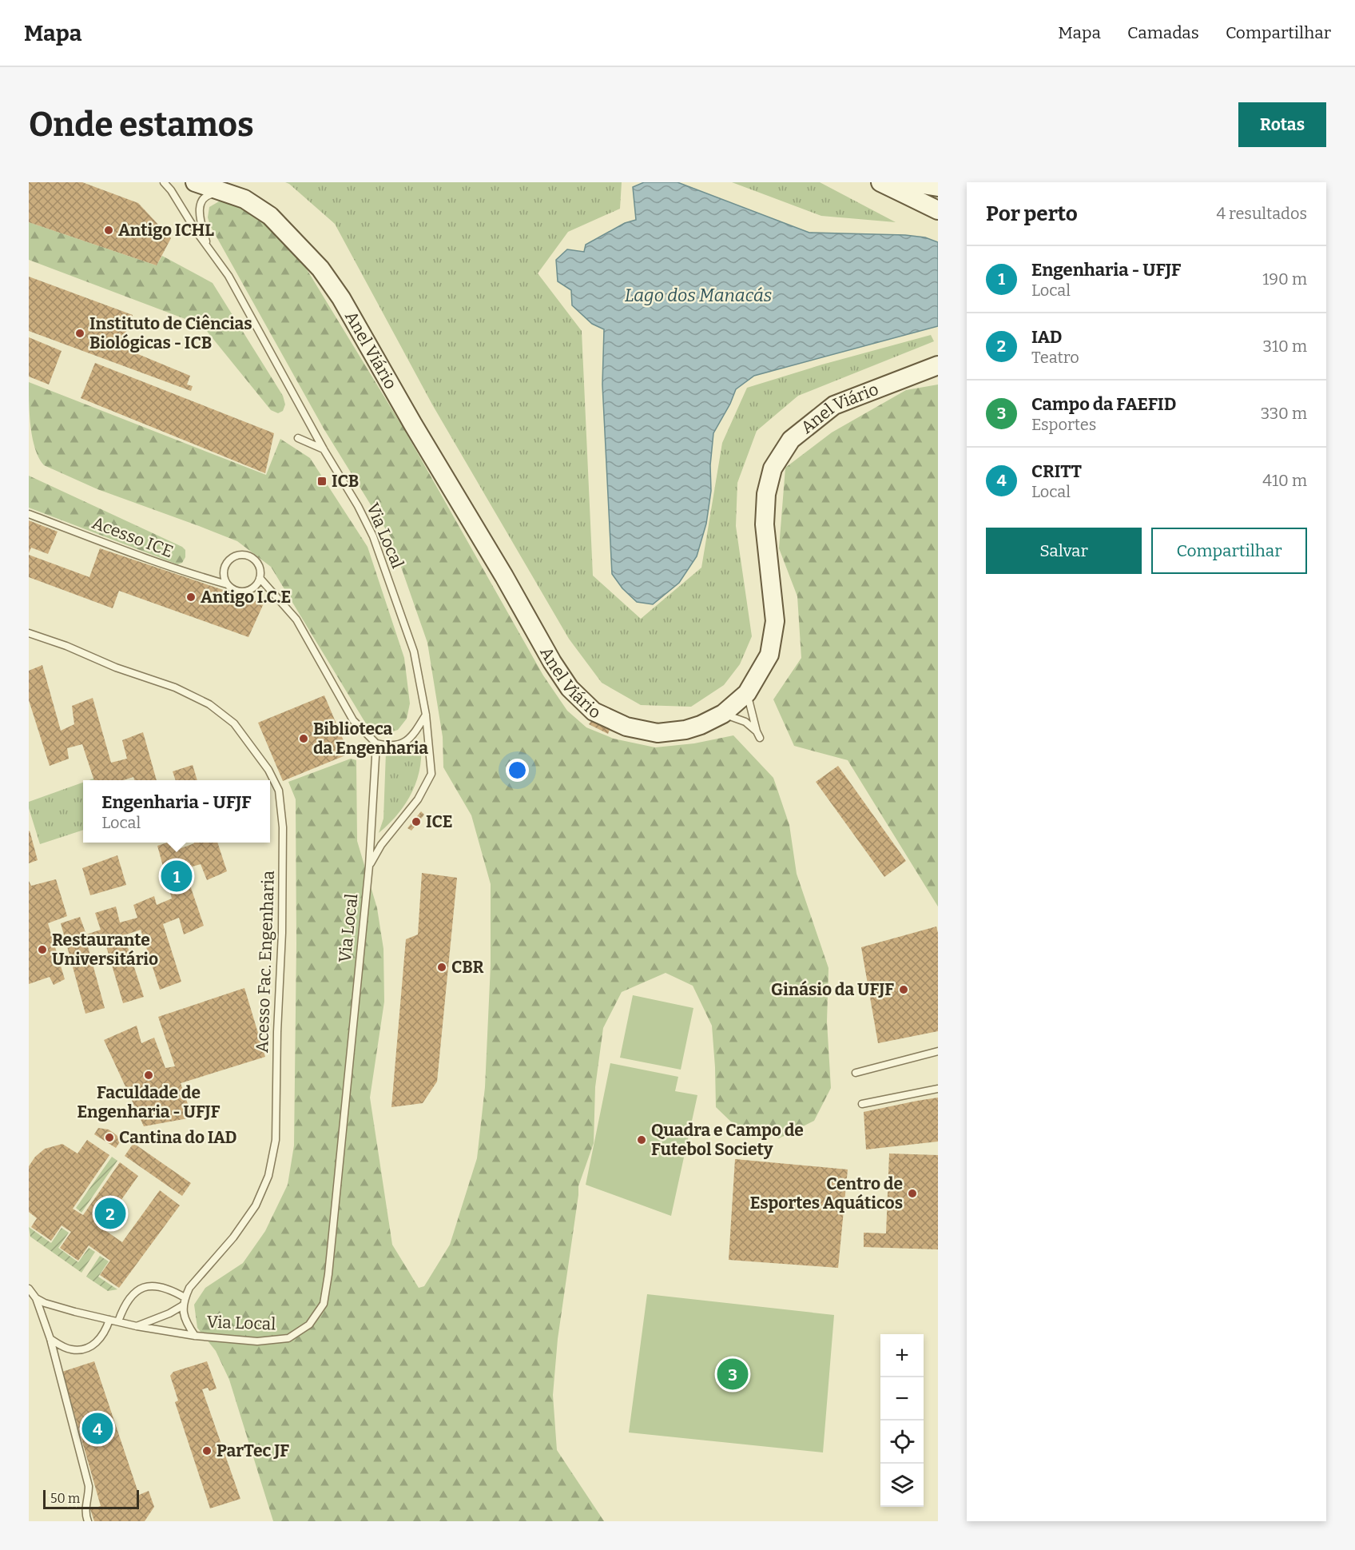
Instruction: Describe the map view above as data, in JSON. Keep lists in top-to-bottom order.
{
  "streets": {
    "main road": ["Anel Viário"],
    "lane": ["Via Local", "Acesso ICE", "Acesso Fac. Engenharia"]
  },
  "water": ["Lago dos Manacás"],
  "places": {
    "other": [
      "Antigo ICHL",
      "Instituto de Ciências Biológicas - ICB",
      "Antigo I.C.E",
      "Biblioteca da Engenharia",
      "ICE",
      "Restaurante Universitário",
      "CBR",
      "Ginásio da UFJF",
      "Faculdade de Engenharia - UFJF",
      "Cantina do IAD",
      "Quadra e Campo de Futebol Society",
      "Centro de Esportes Aquáticos",
      "ParTec JF"
    ],
    "transit": ["ICB"]
  },
  "scale_bar": "50 m",
  "page": {
    "header": "Mapa",
    "nav": ["Mapa", "Camadas", "Compartilhar"],
    "buttons": [
      "Rotas",
      ["Salvar", "Compartilhar"]
    ],
    "title": "Onde estamos",
    "heading": ["Por perto", "4 resultados"],
    "list": [
      {
        "mark": "1",
        "name": "Engenharia - UFJF",
        "note": "Local",
        "value": "190 m"
      },
      {
        "mark": "2",
        "name": "IAD",
        "note": "Teatro",
        "value": "310 m"
      },
      {
        "mark": "3",
        "name": "Campo da FAEFID",
        "note": "Esportes",
        "value": "330 m"
      },
      {
        "mark": "4",
        "name": "CRITT",
        "note": "Local",
        "value": "410 m"
      }
    ],
    "popup": ["Engenharia - UFJF", "Local"],
    "pins": [
      "1",
      "2",
      "3",
      "4"
    ],
    "map_buttons": ["+", "−"],
    "scale": "50 m"
  }
}
